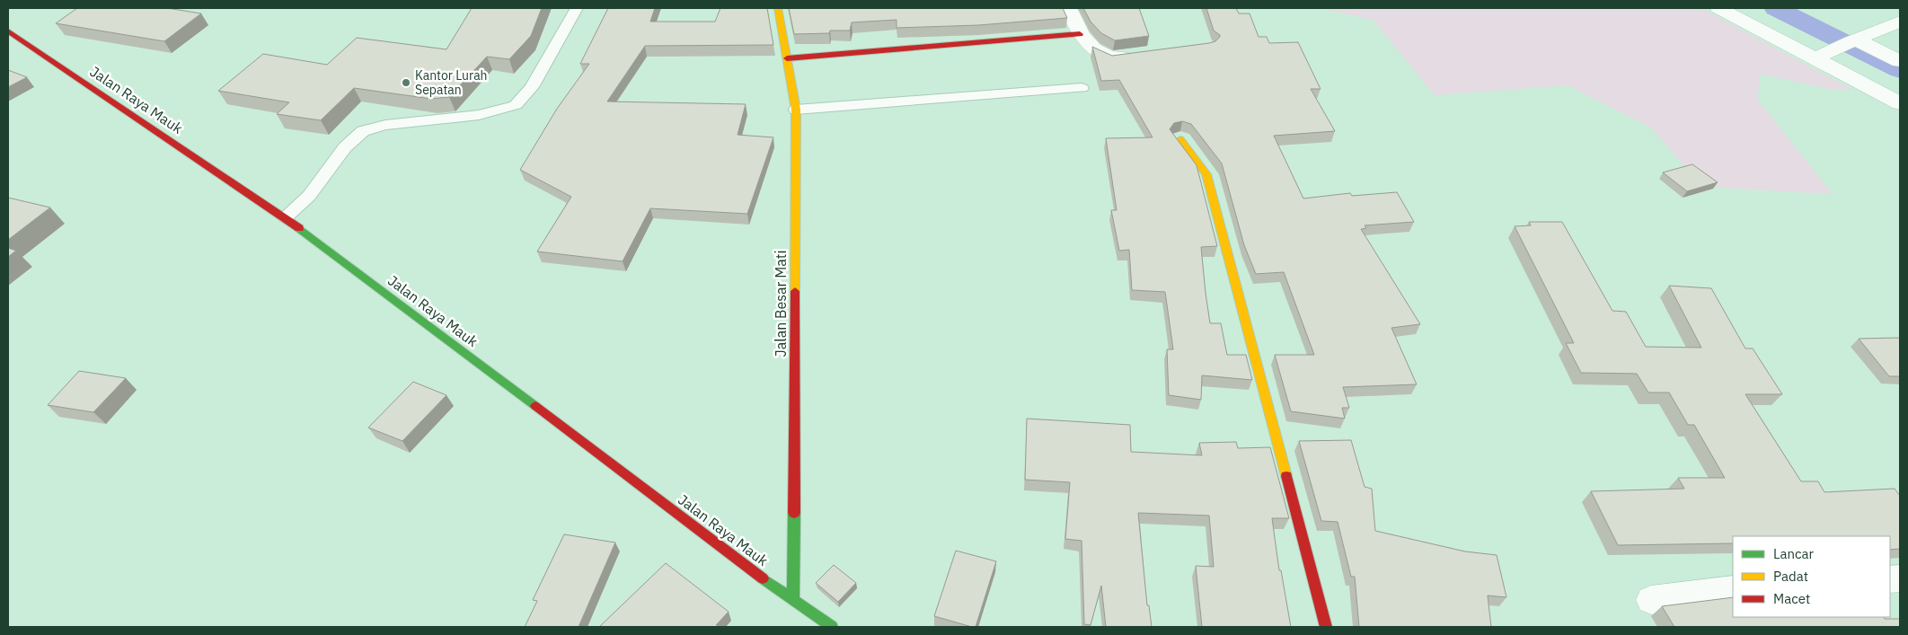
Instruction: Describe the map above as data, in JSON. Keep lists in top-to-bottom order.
{
  "streets": {
    "street": ["Jalan Raya Mauk", "Jalan Besar Mati"]
  },
  "crossings": [
    ["Jalan Raya Mauk", "Jalan Besar Mati"]
  ],
  "places": ["Kantor Lurah Sepatan"],
  "legend": ["Lancar", "Padat", "Macet"]
}
